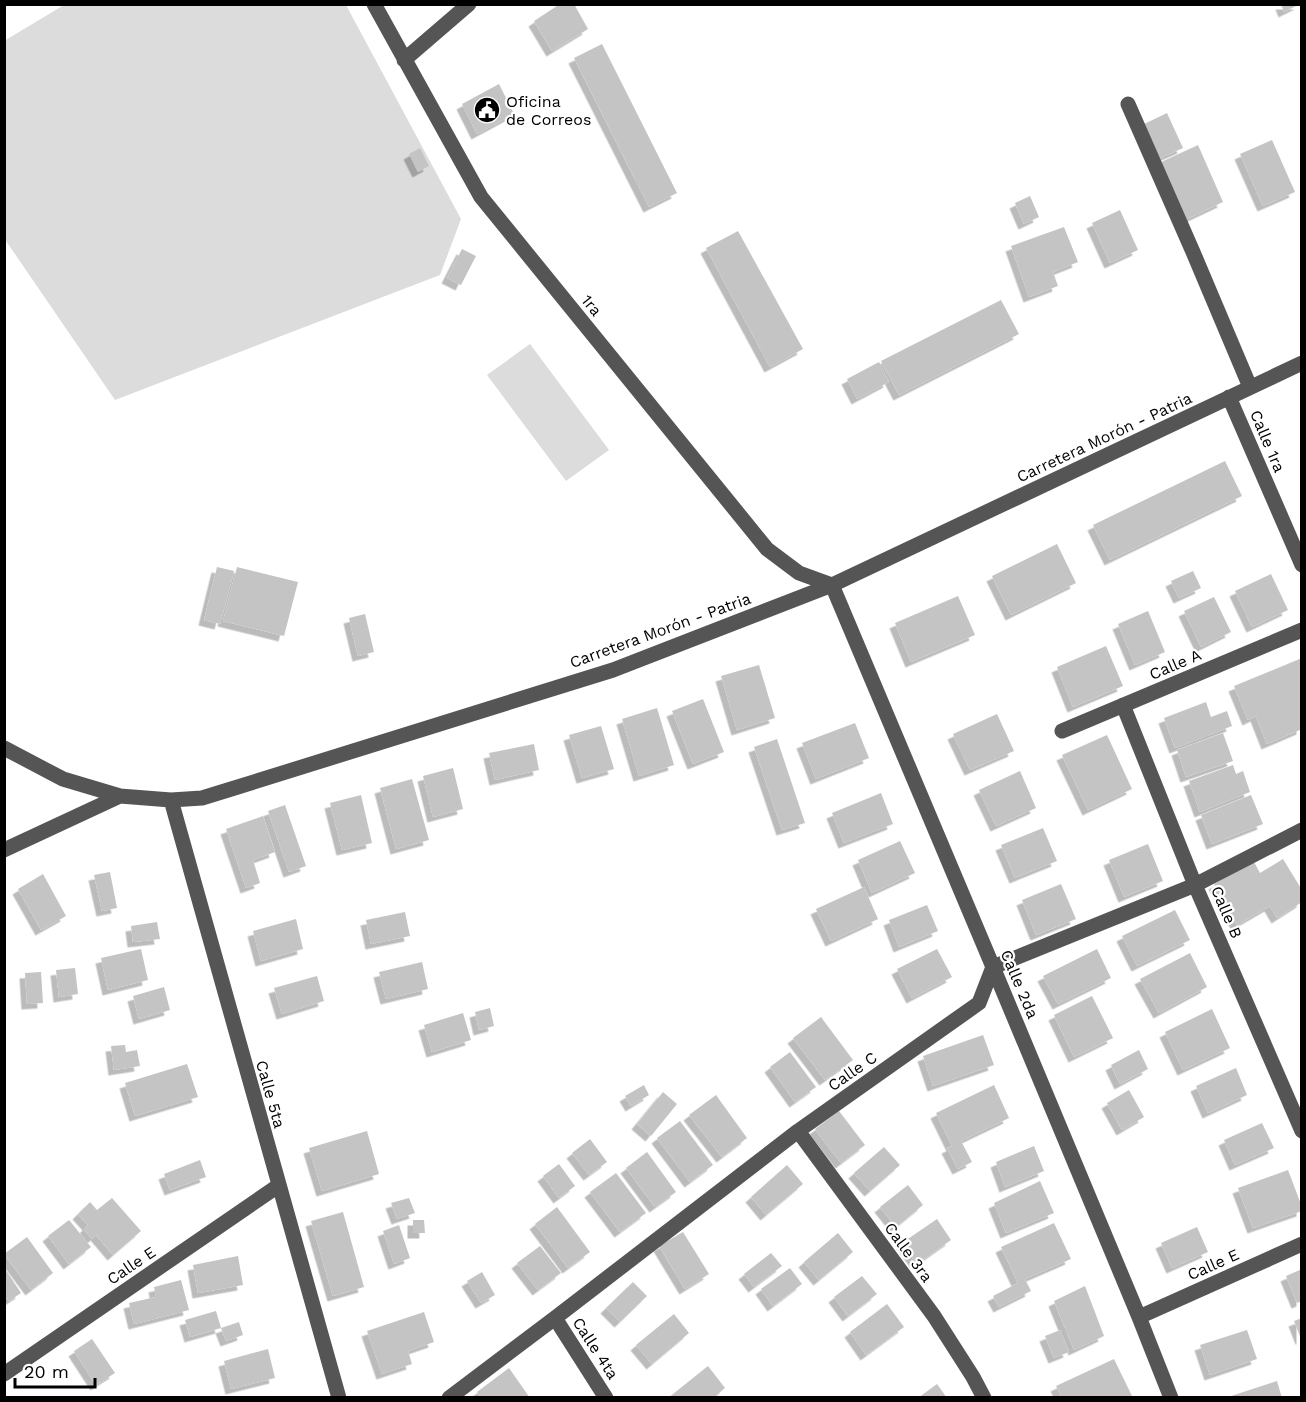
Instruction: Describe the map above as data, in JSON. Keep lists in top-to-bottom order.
{
  "streets": {
    "street": [
      "1ra",
      "Carretera Morón - Patria",
      "Calle 1ra",
      "Calle A",
      "Calle B",
      "Calle 2da",
      "Calle C",
      "Calle 5ta",
      "Calle 3ra",
      "Calle E",
      "Calle 4ta"
    ]
  },
  "crossings": [
    ["1ra", "Carretera Morón - Patria"],
    ["1ra", "Calle 2da"],
    ["Carretera Morón - Patria", "Calle 1ra"],
    ["Carretera Morón - Patria", "Calle 2da"],
    ["Carretera Morón - Patria", "Calle 5ta"],
    ["Calle A", "Calle B"],
    ["Calle 2da", "Calle C"],
    ["Calle 2da", "Calle E"],
    ["Calle C", "Calle 3ra"],
    ["Calle C", "Calle 4ta"],
    ["Calle 5ta", "Calle E"]
  ],
  "places": {
    "public building": ["Oficina de Correos"]
  },
  "scale_bar": "20 m"
}
